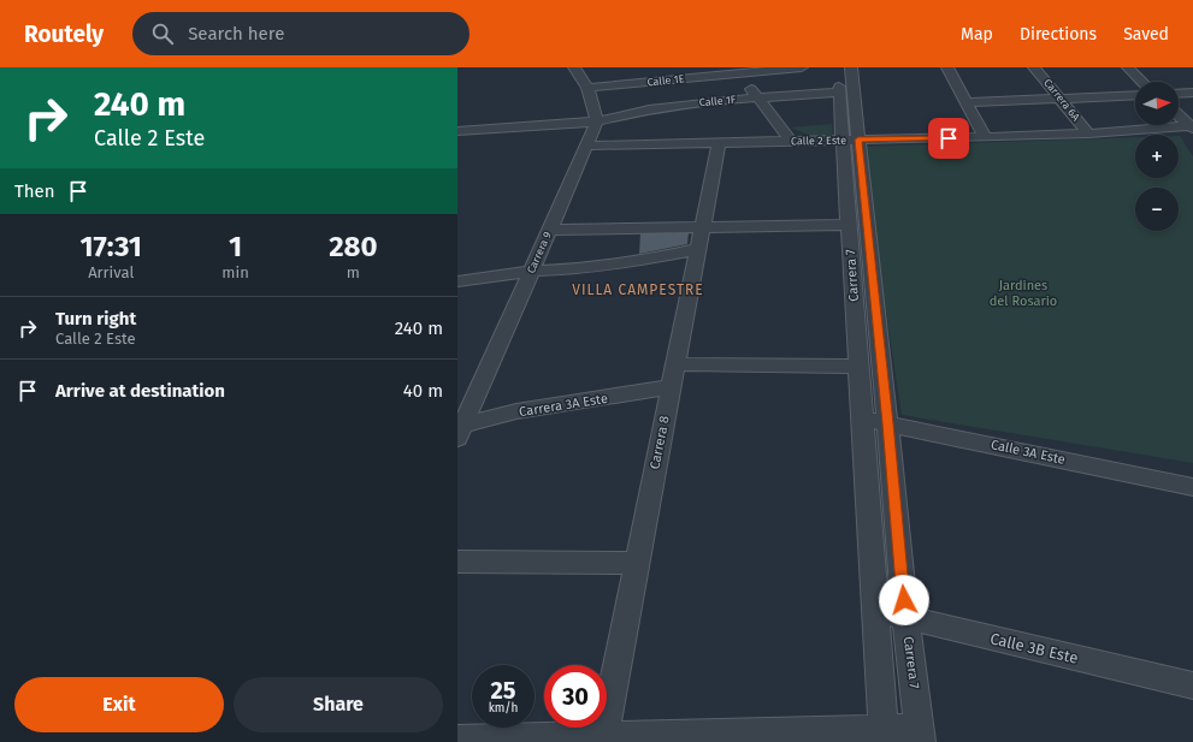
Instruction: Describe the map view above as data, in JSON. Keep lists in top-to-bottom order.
{
  "streets": {
    "street": [
      "Calle 1E",
      "Carrera 6A",
      "Calle 1F",
      "Calle 2 Este",
      "Carrera 9",
      "Carrera 7",
      "Carrera 3A Este",
      "Carrera 8",
      "Calle 3A Este",
      "Calle 3B Este"
    ]
  },
  "crossings": [
    ["Carrera 6A", "Calle 2 Este"],
    ["Calle 1F", "Carrera 9"],
    ["Calle 1F", "Carrera 7"],
    ["Calle 2 Este", "Carrera 9"],
    ["Calle 2 Este", "Carrera 7"],
    ["Calle 2 Este", "Carrera 8"],
    ["Carrera 9", "Carrera 3A Este"],
    ["Carrera 7", "Calle 3A Este"],
    ["Carrera 7", "Calle 3B Este"],
    ["Carrera 3A Este", "Carrera 8"]
  ],
  "districts": ["VILLA CAMPESTRE"],
  "parks": ["Jardines del Rosario"],
  "north": "right",
  "page": {
    "header": "Routely",
    "search": "Search here",
    "nav": ["Map", "Directions", "Saved"],
    "turn": ["240 m", "Calle 2 Este"],
    "map_buttons": ["+", "−"],
    "then": "Then",
    "eta": [
      "17:31",
      "Arrival",
      "1",
      "min",
      "280",
      "m"
    ],
    "list": [
      {
        "name": "Turn right",
        "note": "Calle 2 Este",
        "value": "240 m"
      },
      {
        "name": "Arrive at destination",
        "value": "40 m"
      }
    ],
    "speed": "25 km/h",
    "limit": "30",
    "buttons": ["Exit", "Share"]
  }
}
